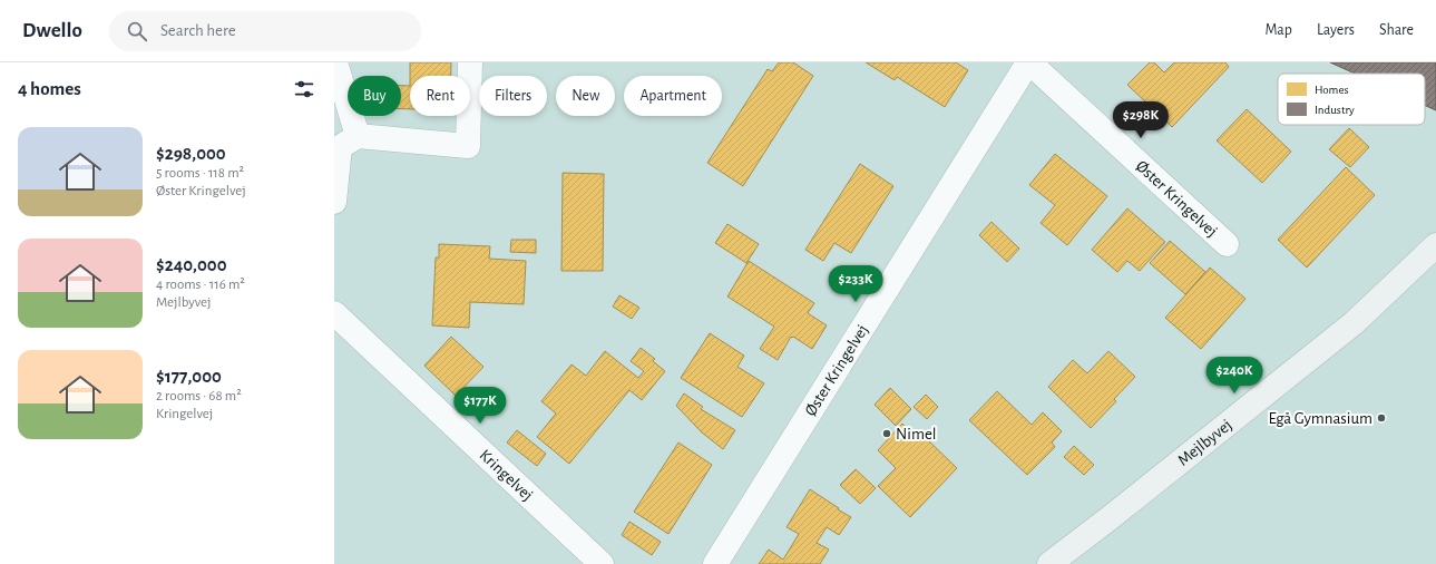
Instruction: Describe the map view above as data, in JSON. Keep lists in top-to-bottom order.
{
  "streets": {
    "street": ["Øster Kringelvej", "Mejlbyvej", "Kringelvej"]
  },
  "places": ["Egå Gymnasium", "Nimel"],
  "legend": ["Homes", "Industry"],
  "page": {
    "header": "Dwello",
    "search": "Search here",
    "nav": ["Map", "Layers", "Share"],
    "heading": "4 homes",
    "chip": [
      "Buy",
      "Rent",
      "Filters",
      "New",
      "Apartment"
    ],
    "price": [
      "$298K",
      "$233K",
      "$240K",
      "$177K"
    ],
    "list": [
      {
        "name": "$298,000",
        "note": "5 rooms · 118 m² · Øster Kringelvej"
      },
      {
        "name": "$240,000",
        "note": "4 rooms · 116 m² · Mejlbyvej"
      },
      {
        "name": "$177,000",
        "note": "2 rooms · 68 m² · Kringelvej"
      }
    ]
  }
}
